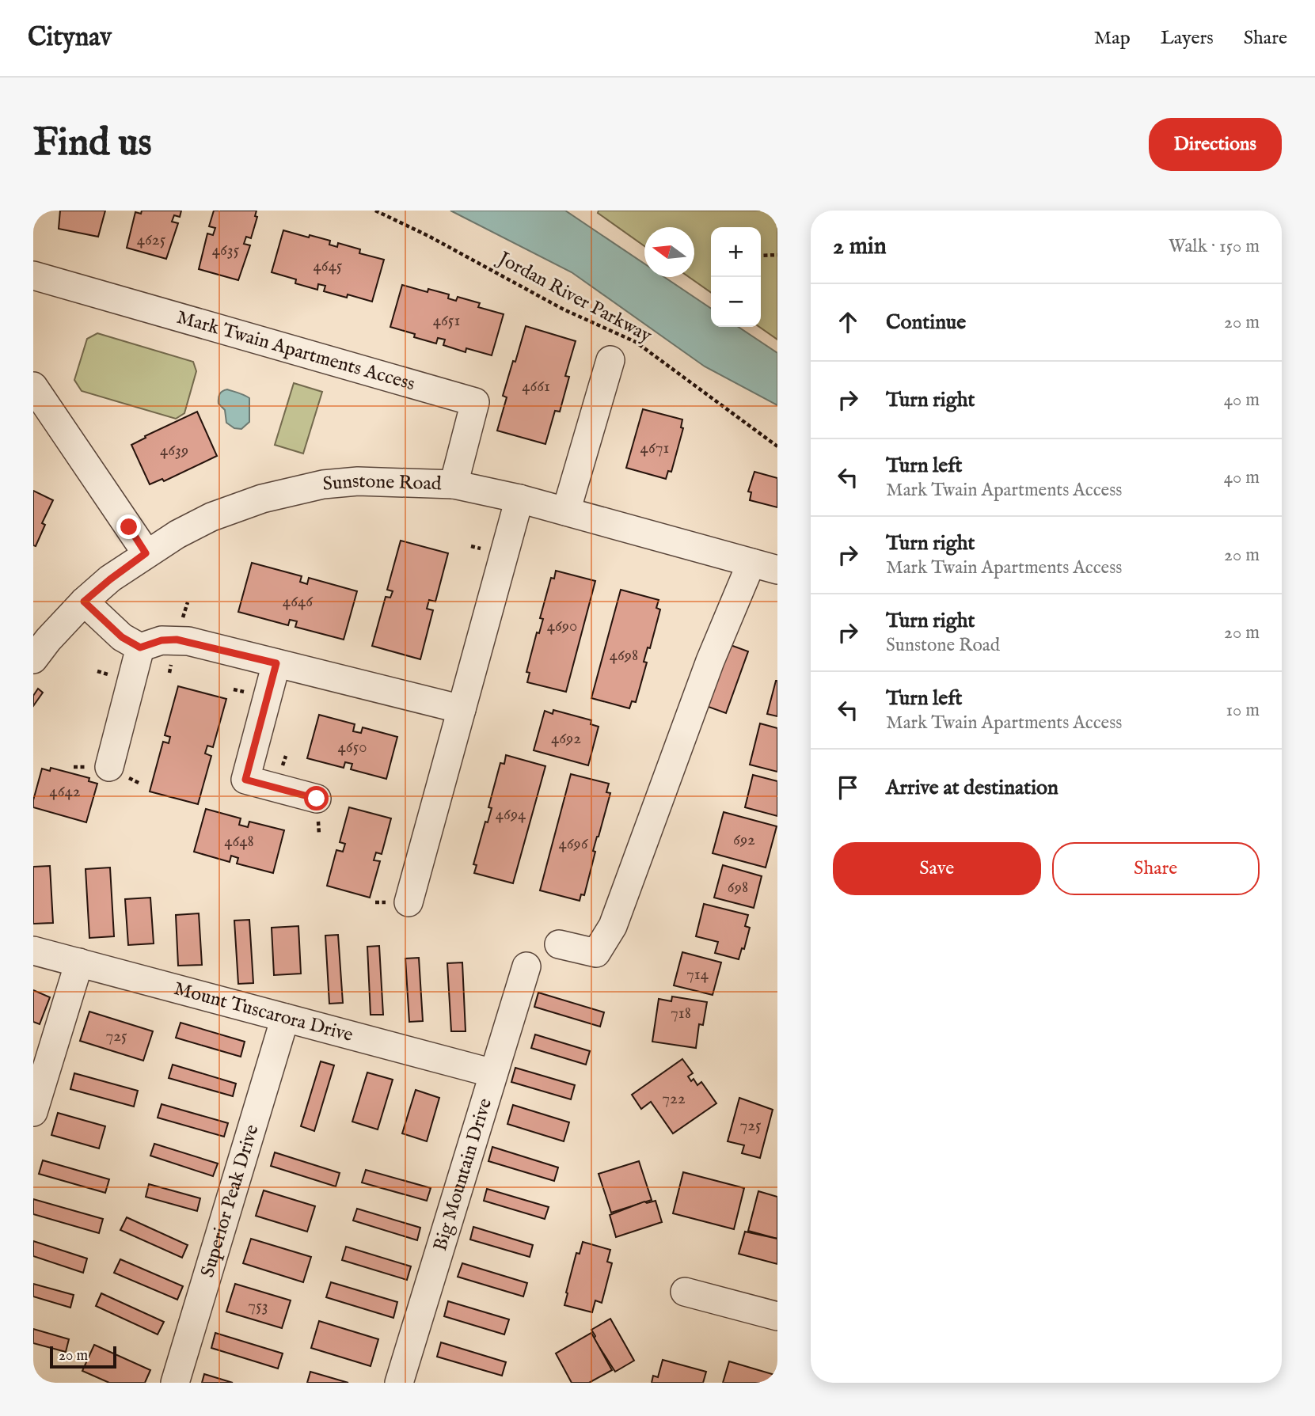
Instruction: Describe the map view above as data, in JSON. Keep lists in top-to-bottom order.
{
  "streets": {
    "street": [
      "Mark Twain Apartments Access",
      "Sunstone Road",
      "Mount Tuscarora Drive",
      "Big Mountain Drive",
      "Superior Peak Drive"
    ],
    "path": ["Jordan River Parkway"]
  },
  "crossings": [
    ["Mark Twain Apartments Access", "Sunstone Road"],
    ["Mount Tuscarora Drive", "Big Mountain Drive"],
    ["Mount Tuscarora Drive", "Superior Peak Drive"]
  ],
  "house_numbers": [
    "4625",
    "4635",
    "4645",
    "4651",
    "4661",
    "4671",
    "4639",
    "4646",
    "4690",
    "4698",
    "4692",
    "4650",
    "4642",
    "4694",
    "692",
    "4648",
    "4696",
    "698",
    "714",
    "718",
    "725",
    "722",
    "725",
    "753"
  ],
  "scale_bar": "20 m",
  "north": "left",
  "page": {
    "header": "Citynav",
    "nav": ["Map", "Layers", "Share"],
    "buttons": [
      "Directions",
      ["Save", "Share"]
    ],
    "title": "Find us",
    "heading": ["2 min", "Walk · 150 m"],
    "map_buttons": ["+", "−"],
    "list": [
      ["Continue", "20 m"],
      ["Turn right", "40 m"],
      ["Turn left", "Mark Twain Apartments Access", "40 m"],
      ["Turn right", "Mark Twain Apartments Access", "20 m"],
      ["Turn right", "Sunstone Road", "20 m"],
      ["Turn left", "Mark Twain Apartments Access", "10 m"],
      "Arrive at destination"
    ],
    "scale": "20 m"
  }
}
